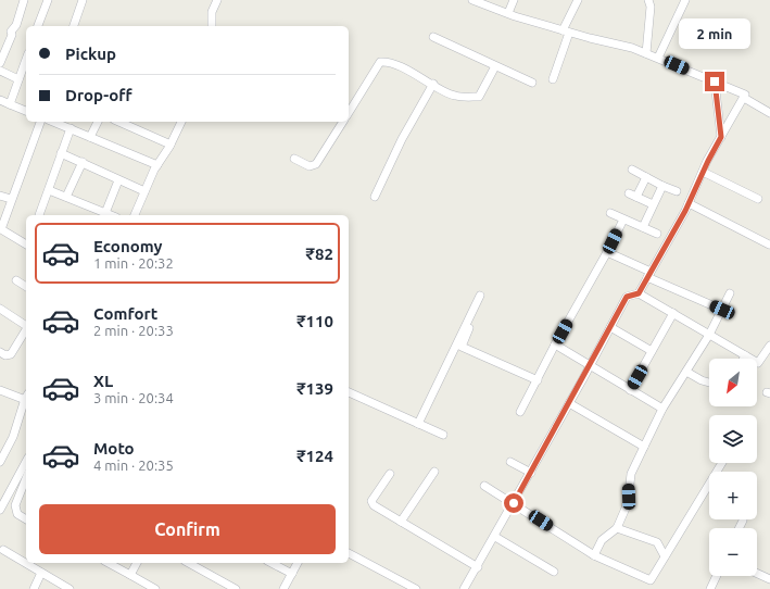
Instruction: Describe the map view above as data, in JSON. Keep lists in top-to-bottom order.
{
  "north": "bottom left",
  "page": {
    "bubble": "2 min",
    "banner": ["Pickup", "Drop-off"],
    "list": [
      {
        "name": "Economy",
        "note": "1 min · 20:32",
        "value": "₹82"
      },
      {
        "name": "Comfort",
        "note": "2 min · 20:33",
        "value": "₹110"
      },
      {
        "name": "XL",
        "note": "3 min · 20:34",
        "value": "₹139"
      },
      {
        "name": "Moto",
        "note": "4 min · 20:35",
        "value": "₹124"
      }
    ],
    "map_buttons": ["+", "−"],
    "buttons": "Confirm"
  }
}
